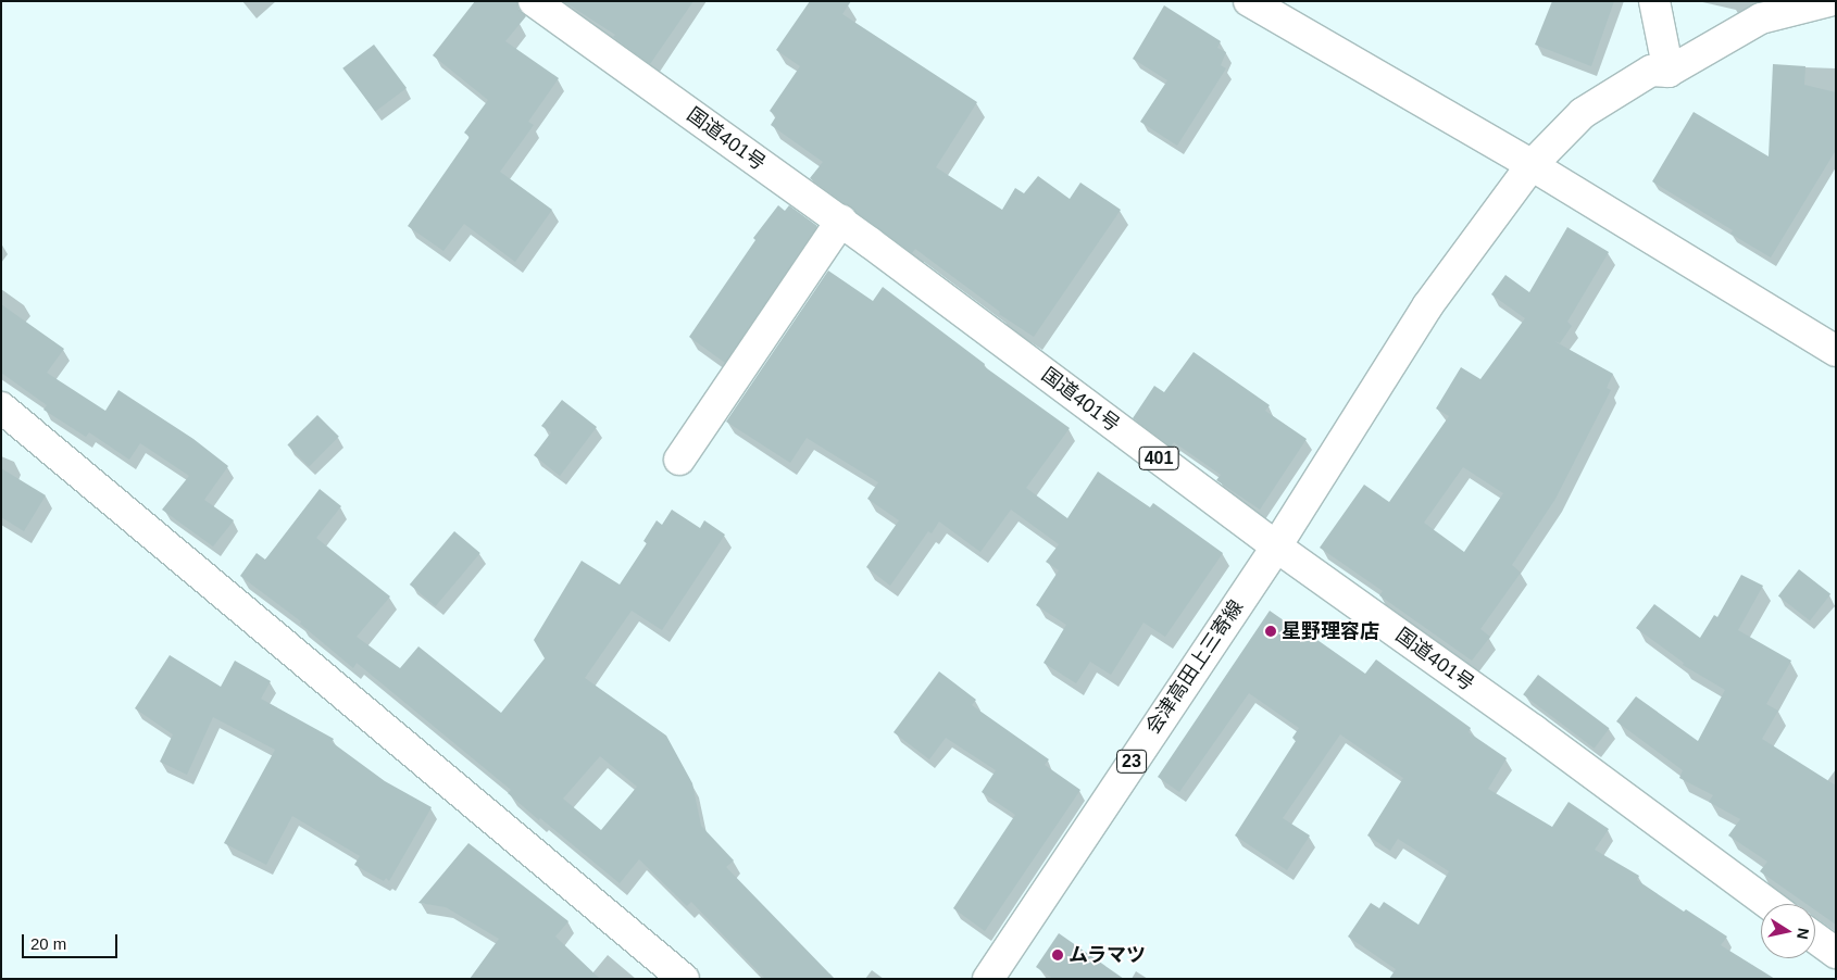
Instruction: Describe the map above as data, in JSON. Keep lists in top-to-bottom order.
{
  "streets": {
    "main road": [
      "国道401号",
      "401",
      "会津高田上三寄線",
      "23"
    ]
  },
  "crossings": [
    ["国道401号", "会津高田上三寄線"]
  ],
  "places": ["星野理容店", "ムラマツ"],
  "scale_bar": "20 m",
  "north": "right"
}
